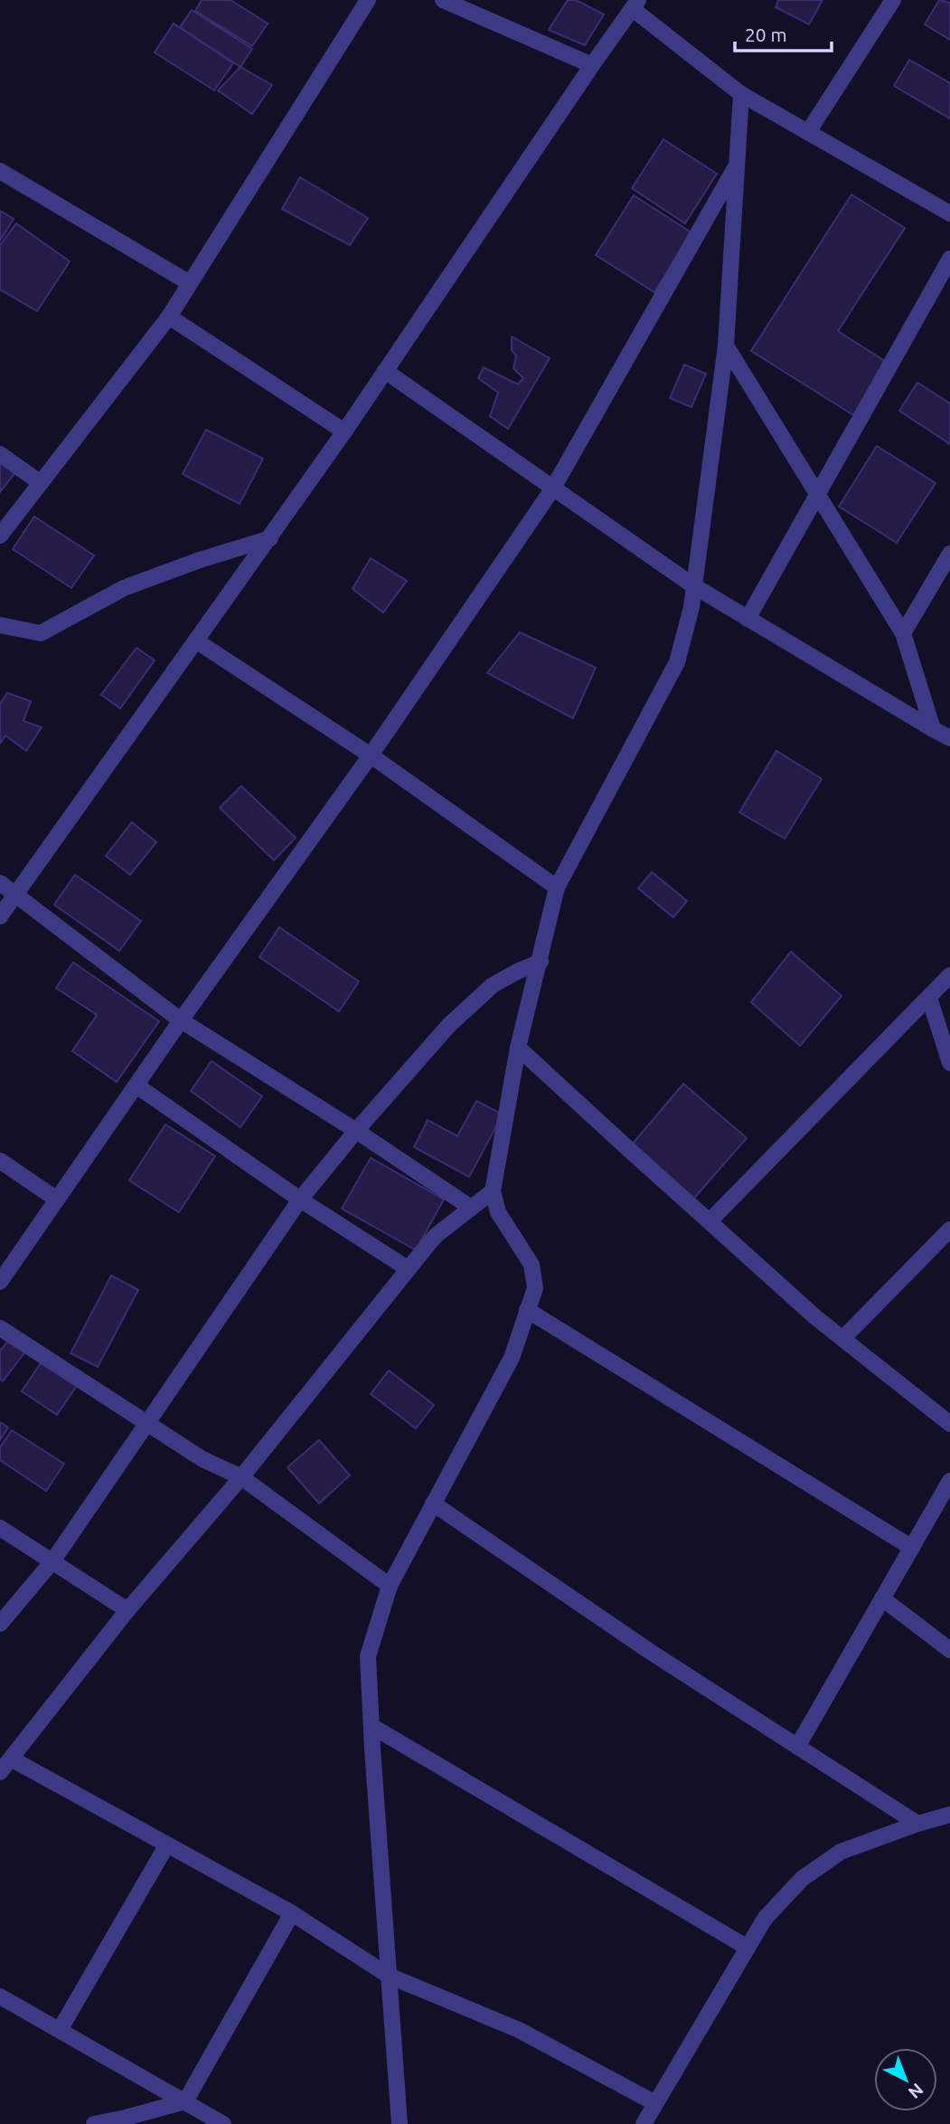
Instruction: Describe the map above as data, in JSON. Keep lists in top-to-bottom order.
{
  "scale_bar": "20 m",
  "north": "bottom right"
}
